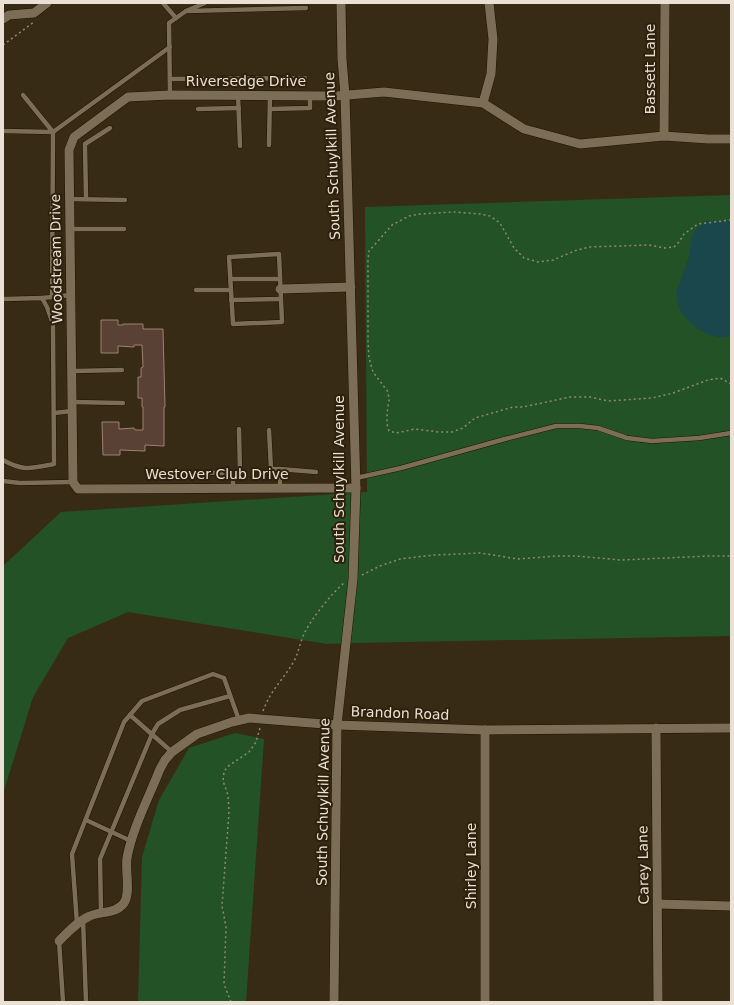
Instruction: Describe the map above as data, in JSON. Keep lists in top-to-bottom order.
{
  "streets": {
    "street": [
      "Bassett Lane",
      "Riversedge Drive",
      "South Schuylkill Avenue",
      "Woodstream Drive",
      "Westover Club Drive",
      "Brandon Road",
      "Carey Lane",
      "Shirley Lane"
    ]
  },
  "crossings": [
    ["Riversedge Drive", "South Schuylkill Avenue"],
    ["Riversedge Drive", "Woodstream Drive"],
    ["South Schuylkill Avenue", "Westover Club Drive"],
    ["South Schuylkill Avenue", "Brandon Road"],
    ["Woodstream Drive", "Westover Club Drive"],
    ["Brandon Road", "Carey Lane"],
    ["Brandon Road", "Shirley Lane"]
  ]
}
